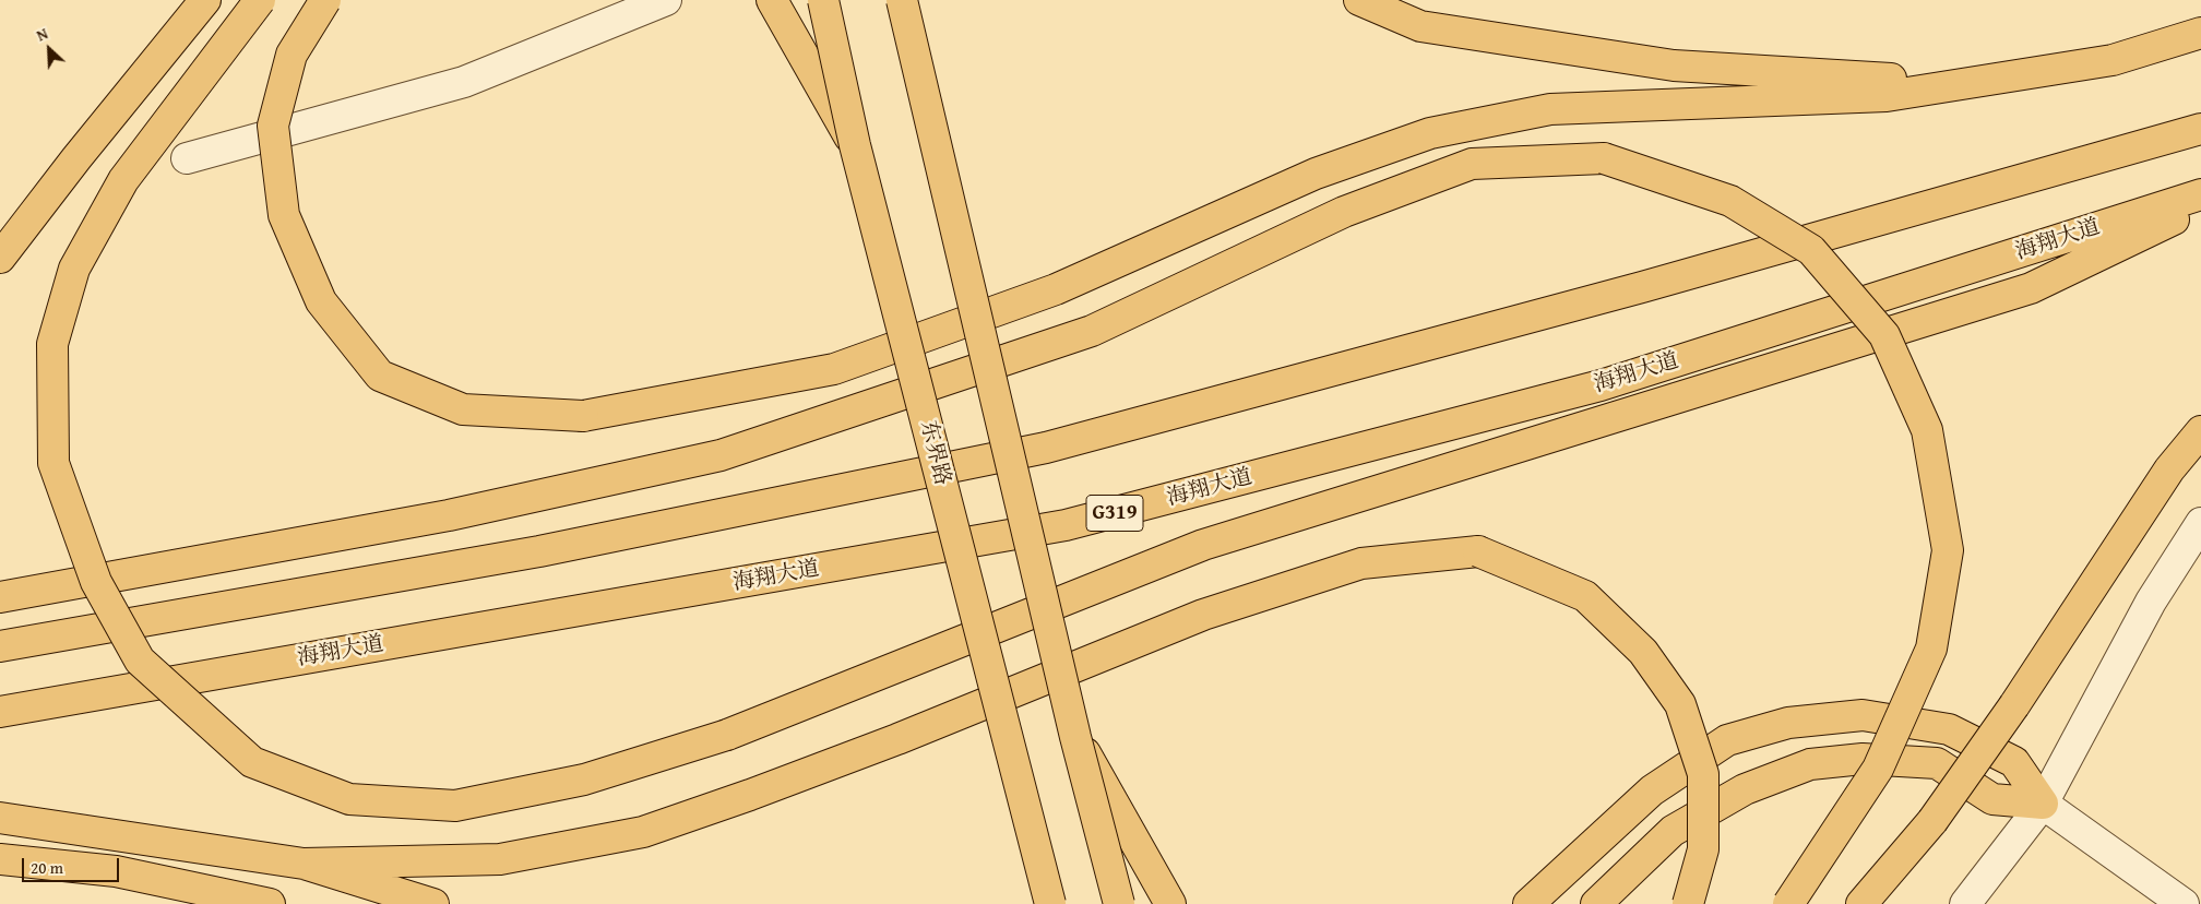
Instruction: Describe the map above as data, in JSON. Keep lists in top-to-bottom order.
{
  "streets": {
    "main road": ["海翔大道", "东界路", "G319"]
  },
  "scale_bar": "20 m",
  "north": "top left"
}
